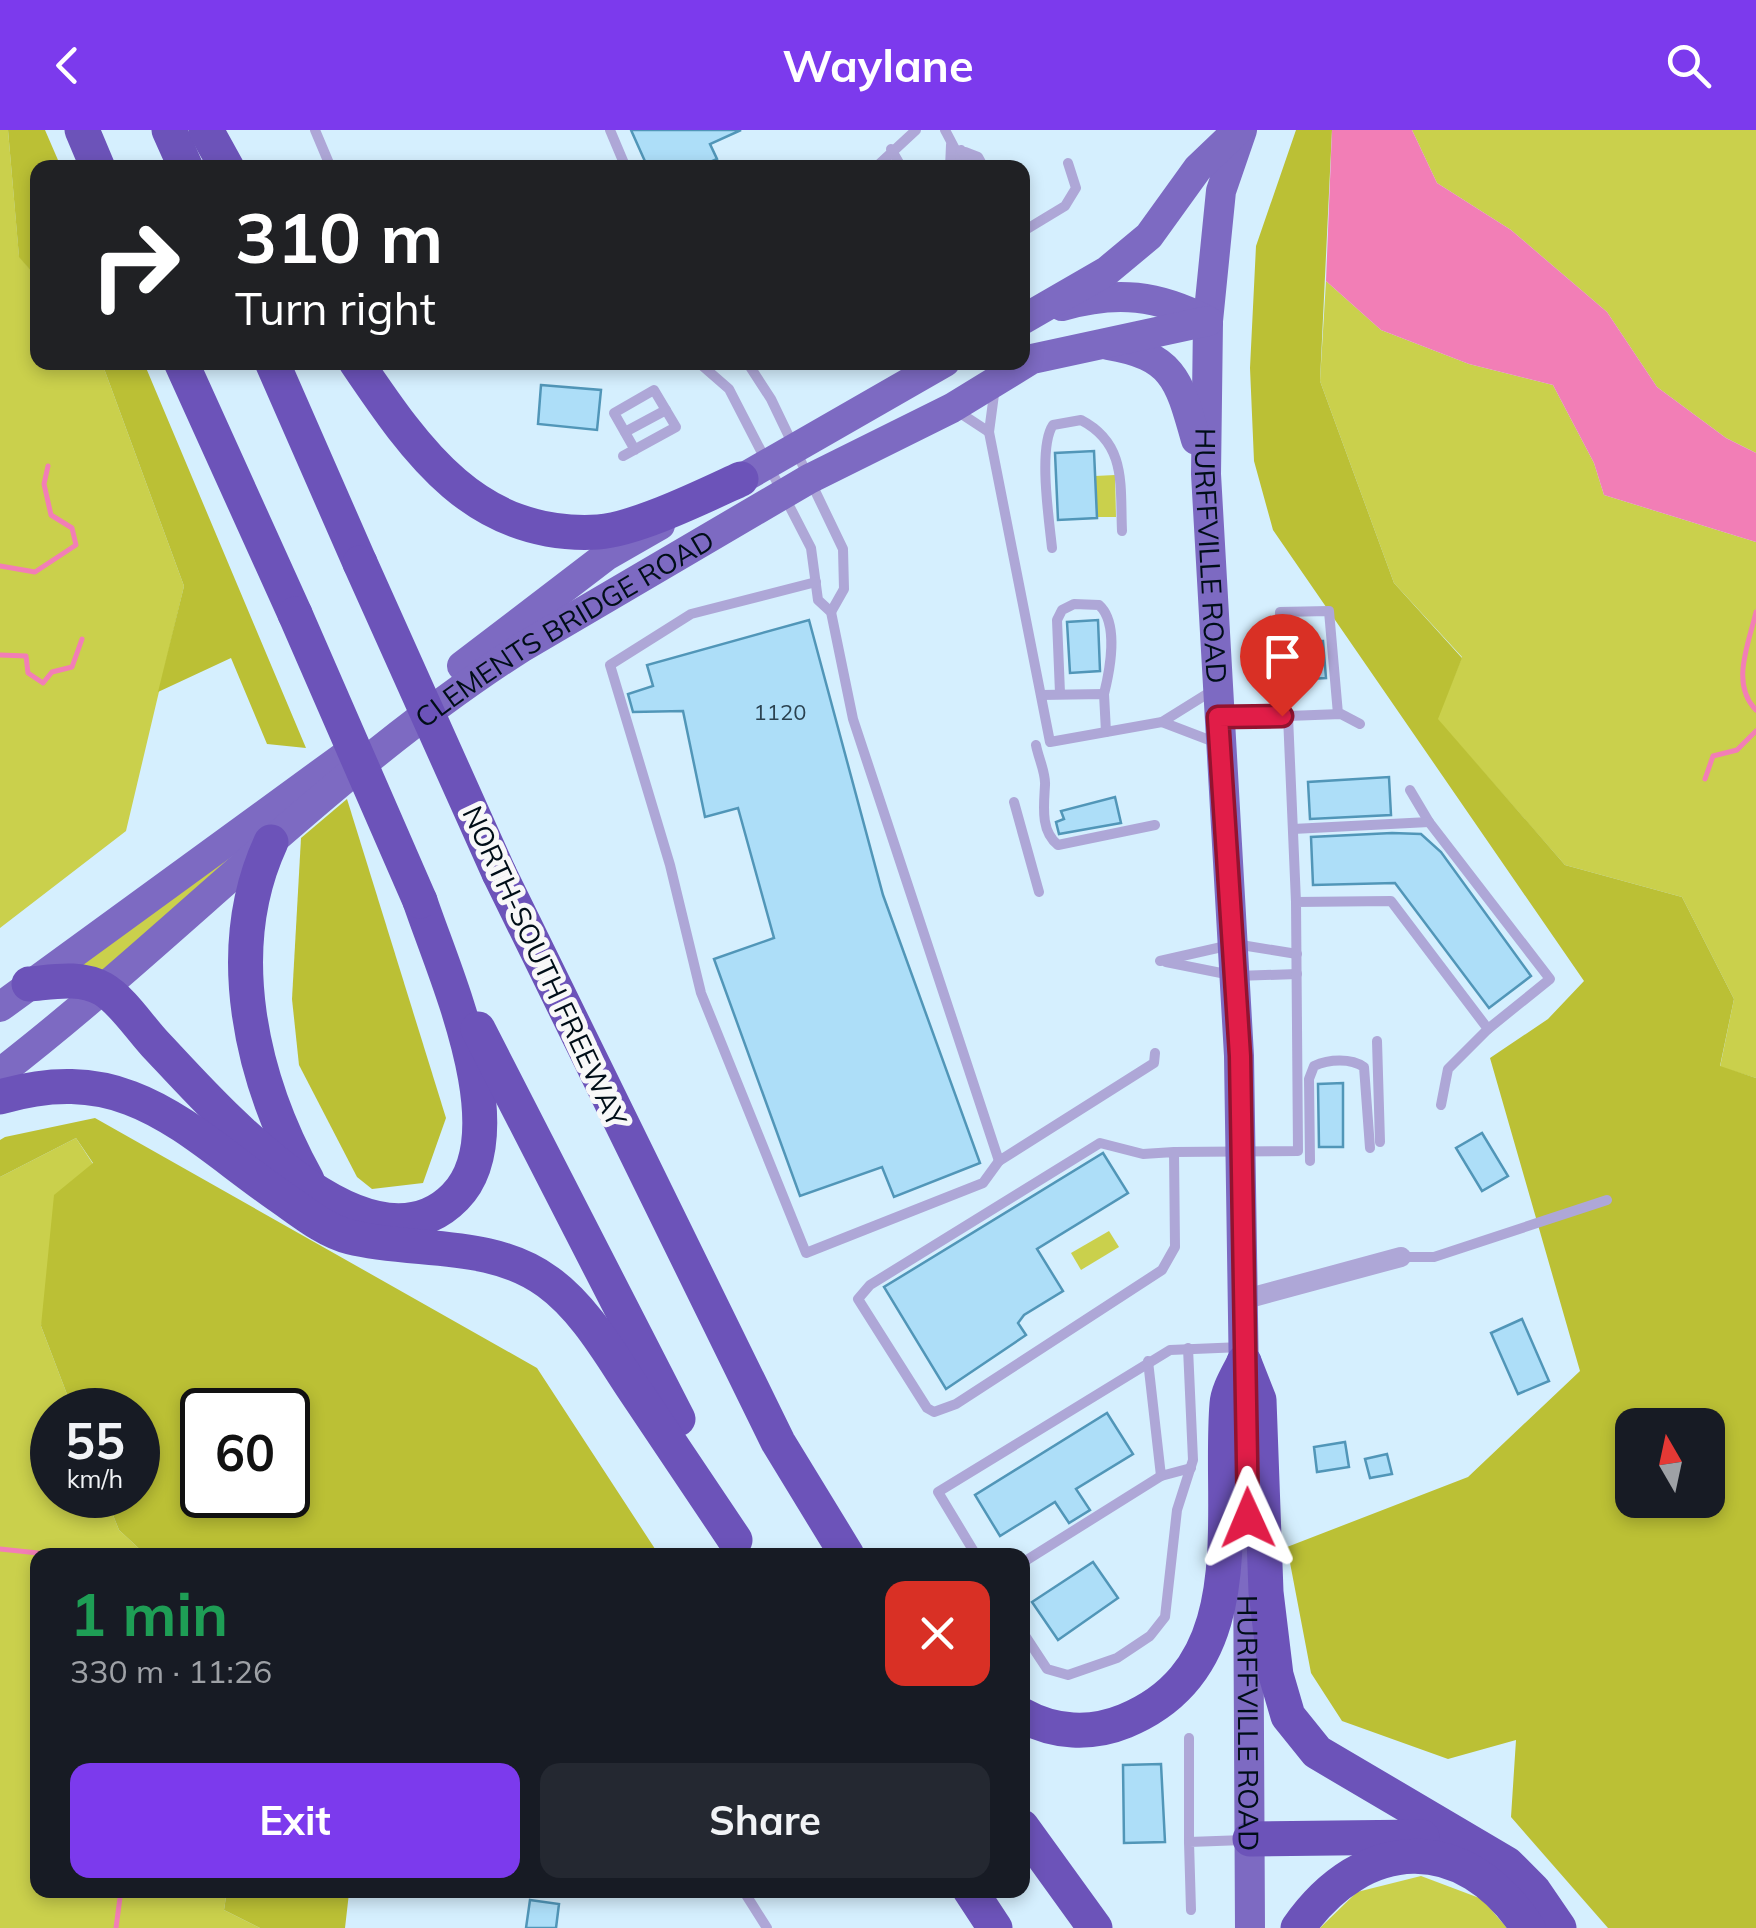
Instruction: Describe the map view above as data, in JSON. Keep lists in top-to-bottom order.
{
  "streets": {
    "highway": ["NORTH-SOUTH FREEWAY"],
    "main road": ["HURFFVILLE ROAD", "CLEMENTS BRIDGE ROAD"]
  },
  "crossings": [
    ["HURFFVILLE ROAD", "CLEMENTS BRIDGE ROAD"]
  ],
  "house_numbers": ["1120"],
  "north": "top",
  "page": {
    "header": "Waylane",
    "turn": ["310 m", "Turn right"],
    "speed": "55 km/h",
    "limit": "60",
    "heading": ["1 min", "330 m · 11:26"],
    "buttons": ["Exit", "Share"]
  }
}
